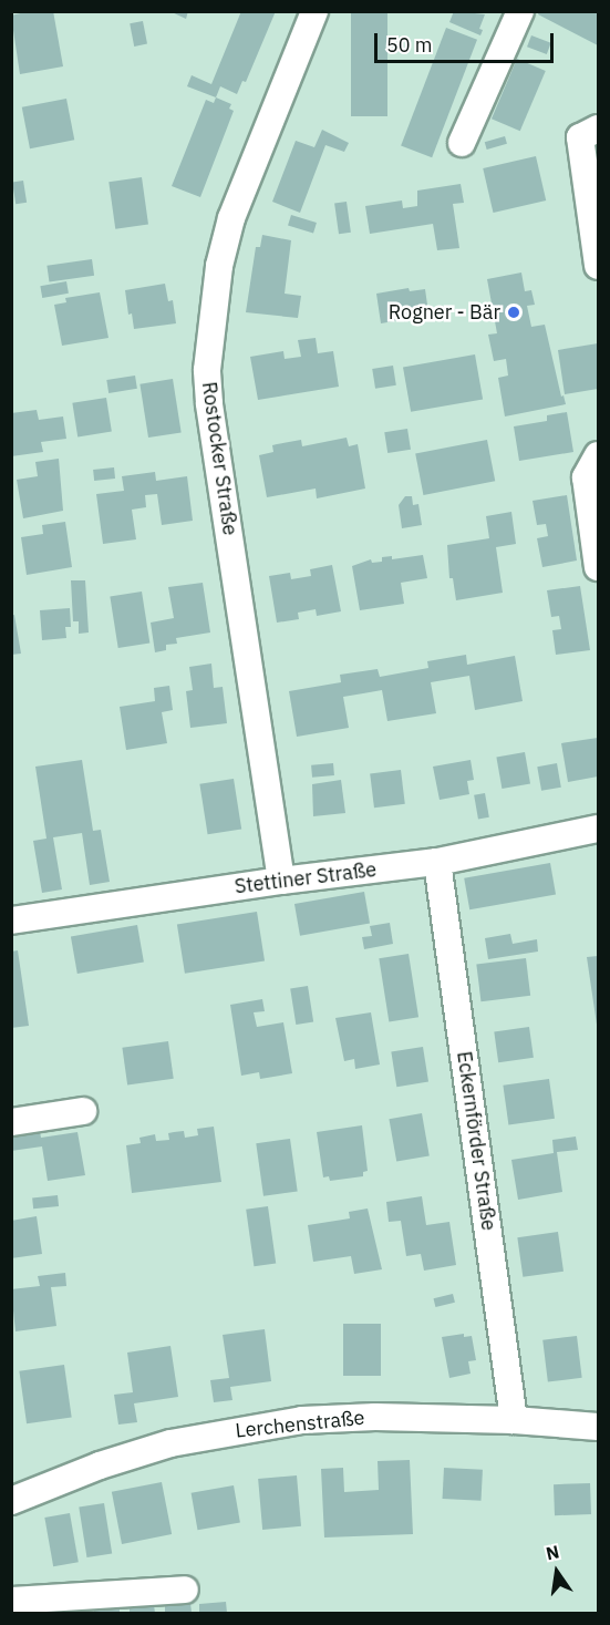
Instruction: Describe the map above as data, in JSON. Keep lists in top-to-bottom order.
{
  "streets": {
    "street": [
      "Rostocker Straße",
      "Stettiner Straße",
      "Eckernförder Straße",
      "Lerchenstraße"
    ]
  },
  "crossings": [
    ["Rostocker Straße", "Stettiner Straße"],
    ["Stettiner Straße", "Eckernförder Straße"],
    ["Eckernförder Straße", "Lerchenstraße"]
  ],
  "places": ["Rogner - Bär"],
  "scale_bar": "50 m",
  "north": "top"
}
